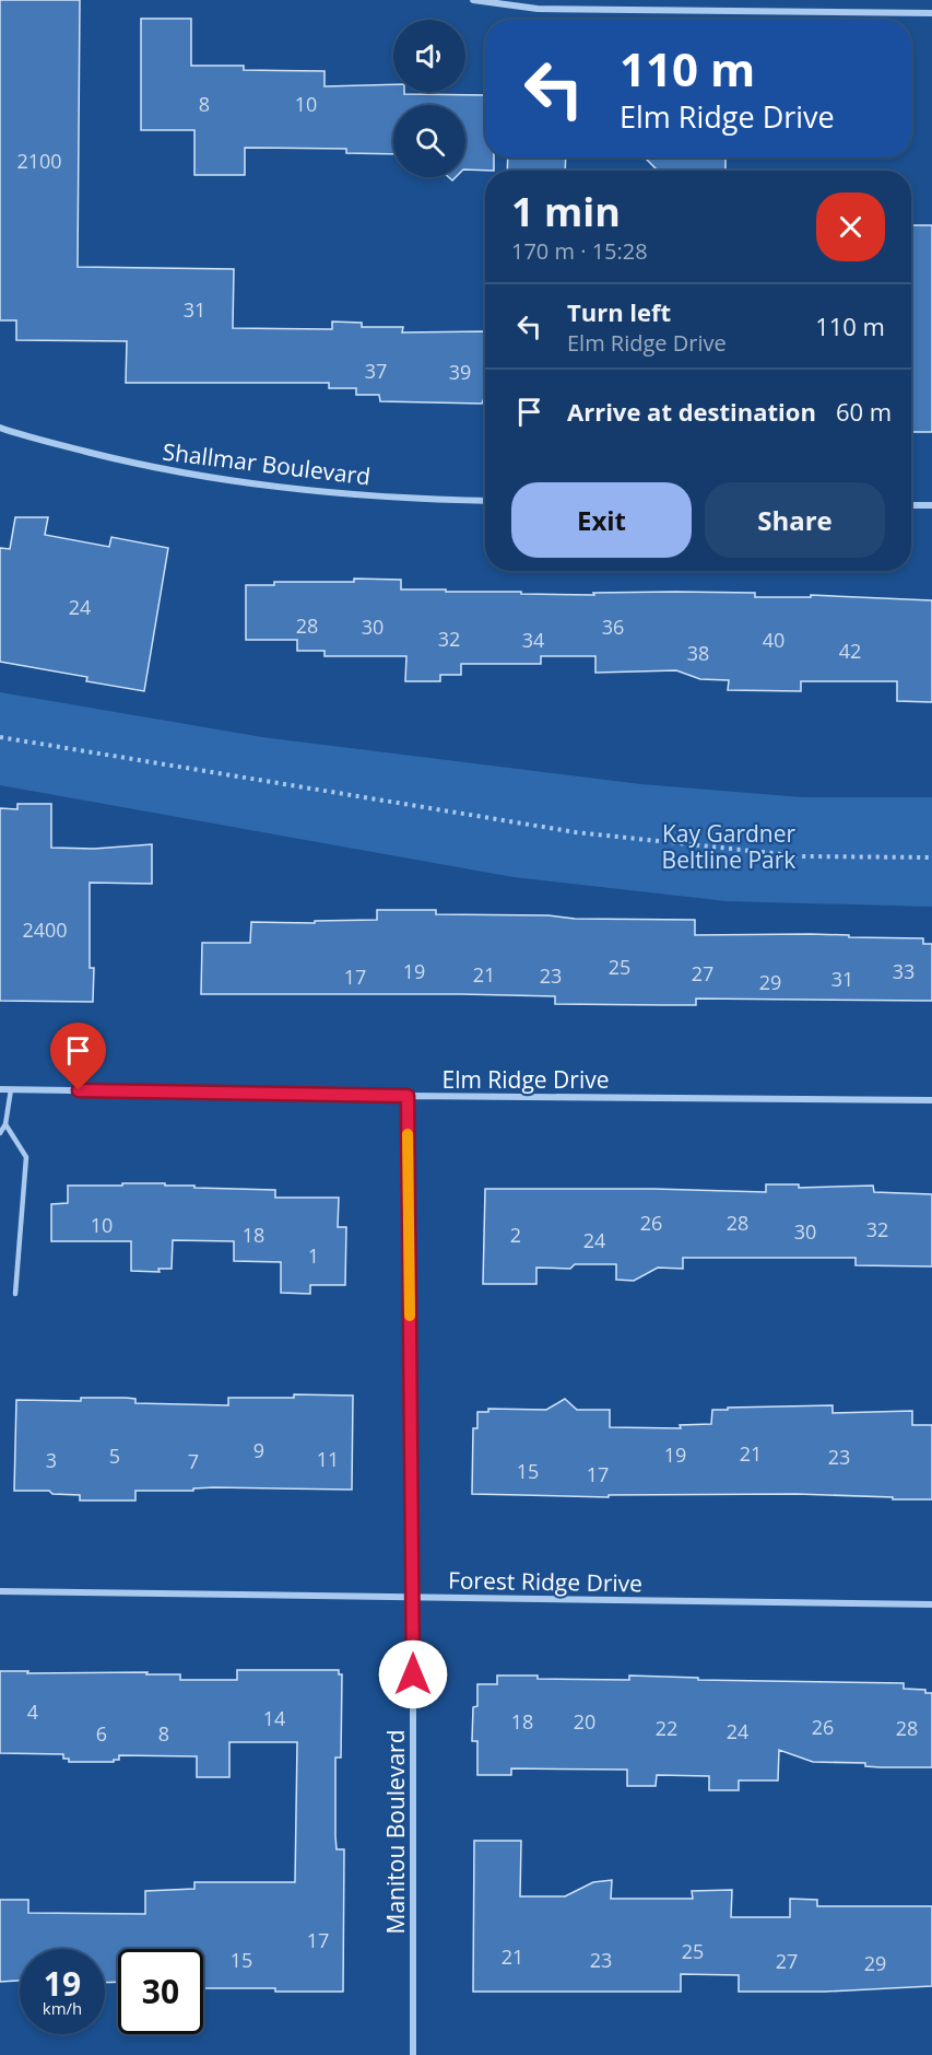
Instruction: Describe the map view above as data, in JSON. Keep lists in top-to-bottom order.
{
  "streets": {
    "street": [
      "Shallmar Boulevard",
      "Elm Ridge Drive",
      "Forest Ridge Drive",
      "Manitou Boulevard"
    ]
  },
  "crossings": [
    ["Elm Ridge Drive", "Manitou Boulevard"],
    ["Forest Ridge Drive", "Manitou Boulevard"]
  ],
  "parks": ["Kay Gardner Beltline Park"],
  "house_numbers": [
    "8",
    "10",
    "2100",
    "31",
    "37",
    "39",
    "24",
    "28",
    "30",
    "36",
    "32",
    "34",
    "40",
    "42",
    "38",
    "2400",
    "25",
    "19",
    "33",
    "27",
    "21",
    "23",
    "17",
    "31",
    "29",
    "26",
    "28",
    "10",
    "32",
    "30",
    "18",
    "2",
    "24",
    "1",
    "9",
    "21",
    "19",
    "5",
    "23",
    "11",
    "3",
    "7",
    "15",
    "17",
    "4",
    "14",
    "18",
    "20",
    "26",
    "22",
    "28",
    "24",
    "6",
    "8",
    "17",
    "25",
    "21",
    "15",
    "23",
    "27",
    "29"
  ],
  "page": {
    "turn": ["110 m", "Elm Ridge Drive"],
    "heading": ["1 min", "170 m · 15:28"],
    "list": [
      {
        "name": "Turn left",
        "note": "Elm Ridge Drive",
        "value": "110 m"
      },
      {
        "name": "Arrive at destination",
        "value": "60 m"
      }
    ],
    "buttons": ["Exit", "Share"],
    "speed": "19 km/h",
    "limit": "30"
  }
}
